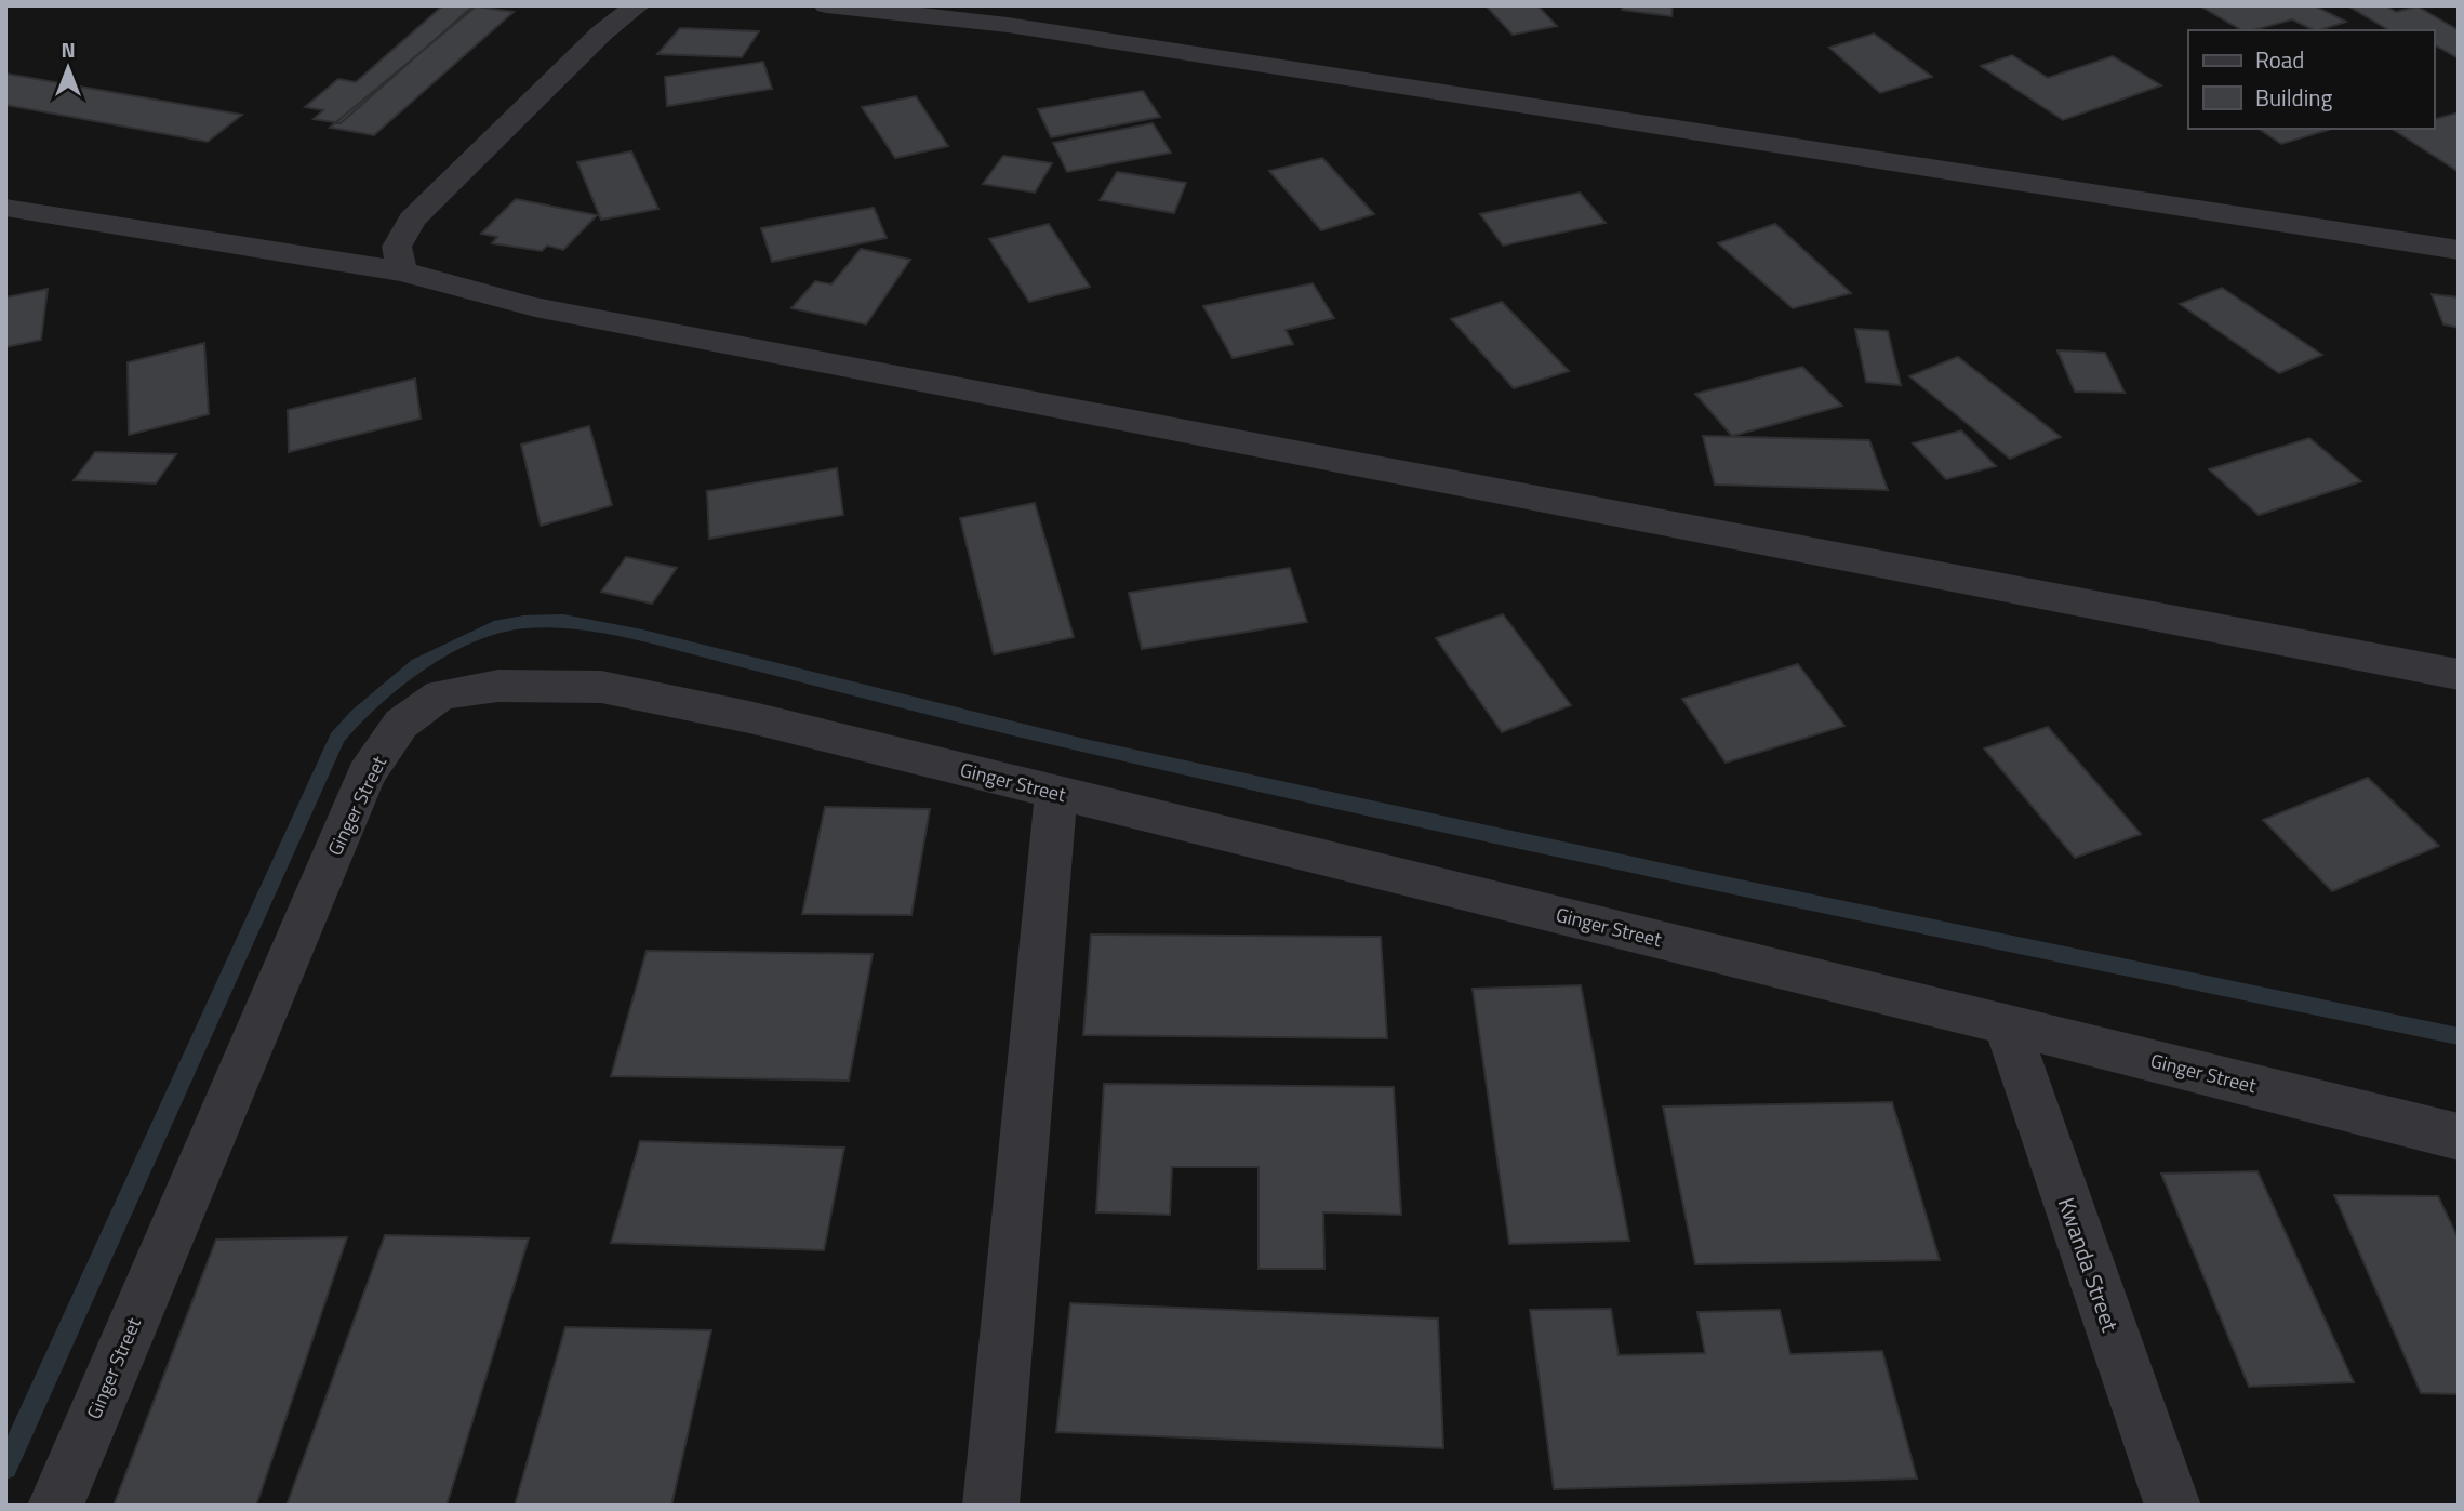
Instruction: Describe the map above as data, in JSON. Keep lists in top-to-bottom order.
{
  "streets": {
    "street": ["Ginger Street", "Kwanda Street"]
  },
  "crossings": [
    ["Ginger Street", "Kwanda Street"]
  ],
  "legend": ["Road", "Building"],
  "north": "top"
}
